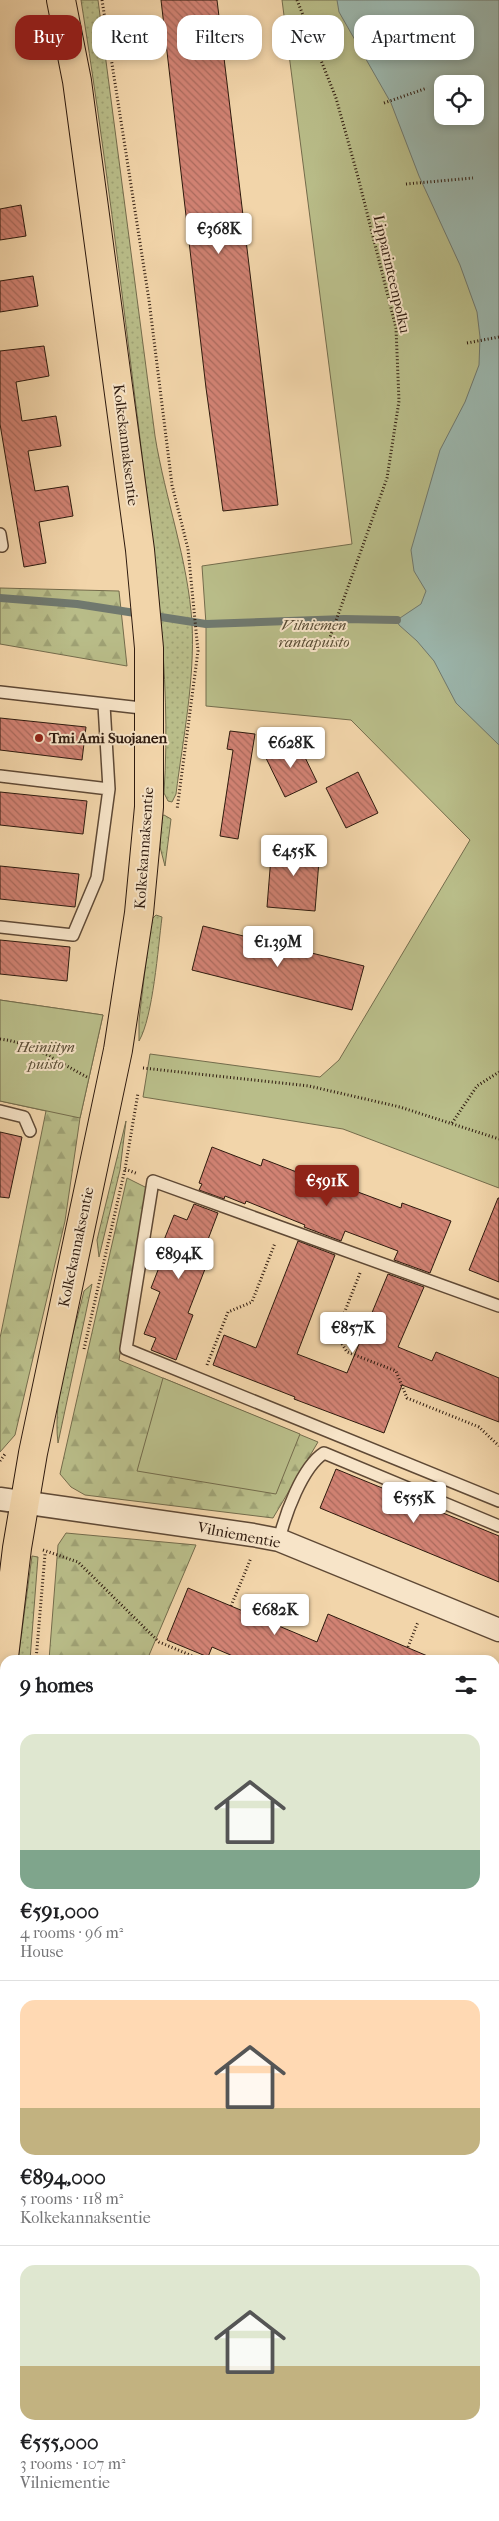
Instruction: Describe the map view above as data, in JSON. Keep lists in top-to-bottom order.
{
  "streets": {
    "main road": ["Kolkekannaksentie"],
    "street": ["Vilniementie"],
    "path": ["Lipparinteenpolku"]
  },
  "crossings": [
    ["Kolkekannaksentie", "Vilniementie"]
  ],
  "parks": ["Vilniemen rantapuisto", "Heiniityn puisto"],
  "places": ["Tmi Ami Suojanen"],
  "page": {
    "chip": [
      "Buy",
      "Rent",
      "Filters",
      "New",
      "Apartment"
    ],
    "price": [
      "€368K",
      "€628K",
      "€455K",
      "€1.39M",
      "€591K",
      "€894K",
      "€857K",
      "€555K",
      "€682K"
    ],
    "heading": "9 homes",
    "list": [
      {
        "name": "€591,000",
        "note": "4 rooms · 96 m² · House"
      },
      {
        "name": "€894,000",
        "note": "5 rooms · 118 m² · Kolkekannaksentie"
      },
      {
        "name": "€555,000",
        "note": "3 rooms · 107 m² · Vilniementie"
      }
    ]
  }
}
